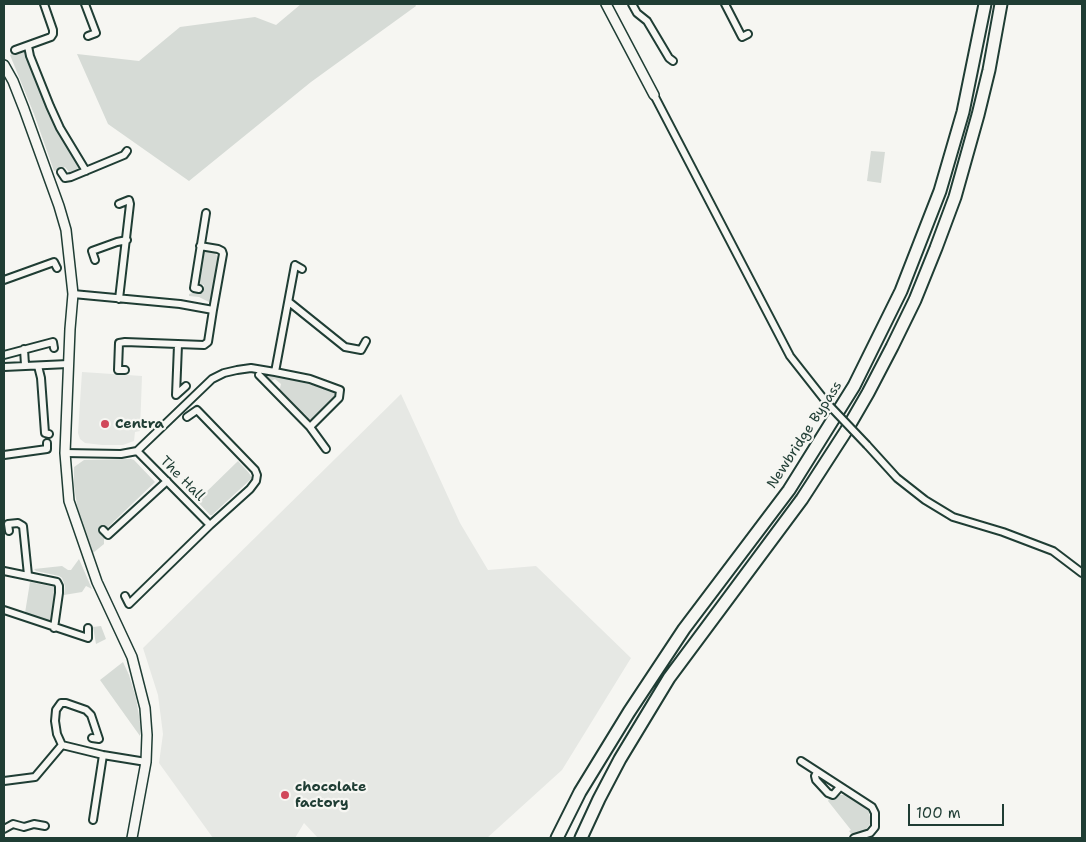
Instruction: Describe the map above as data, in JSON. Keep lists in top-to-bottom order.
{
  "streets": {
    "highway": ["Newbridge Bypass"],
    "street": ["The Hall"]
  },
  "places": ["Centra", "chocolate factory"],
  "scale_bar": "100 m"
}
